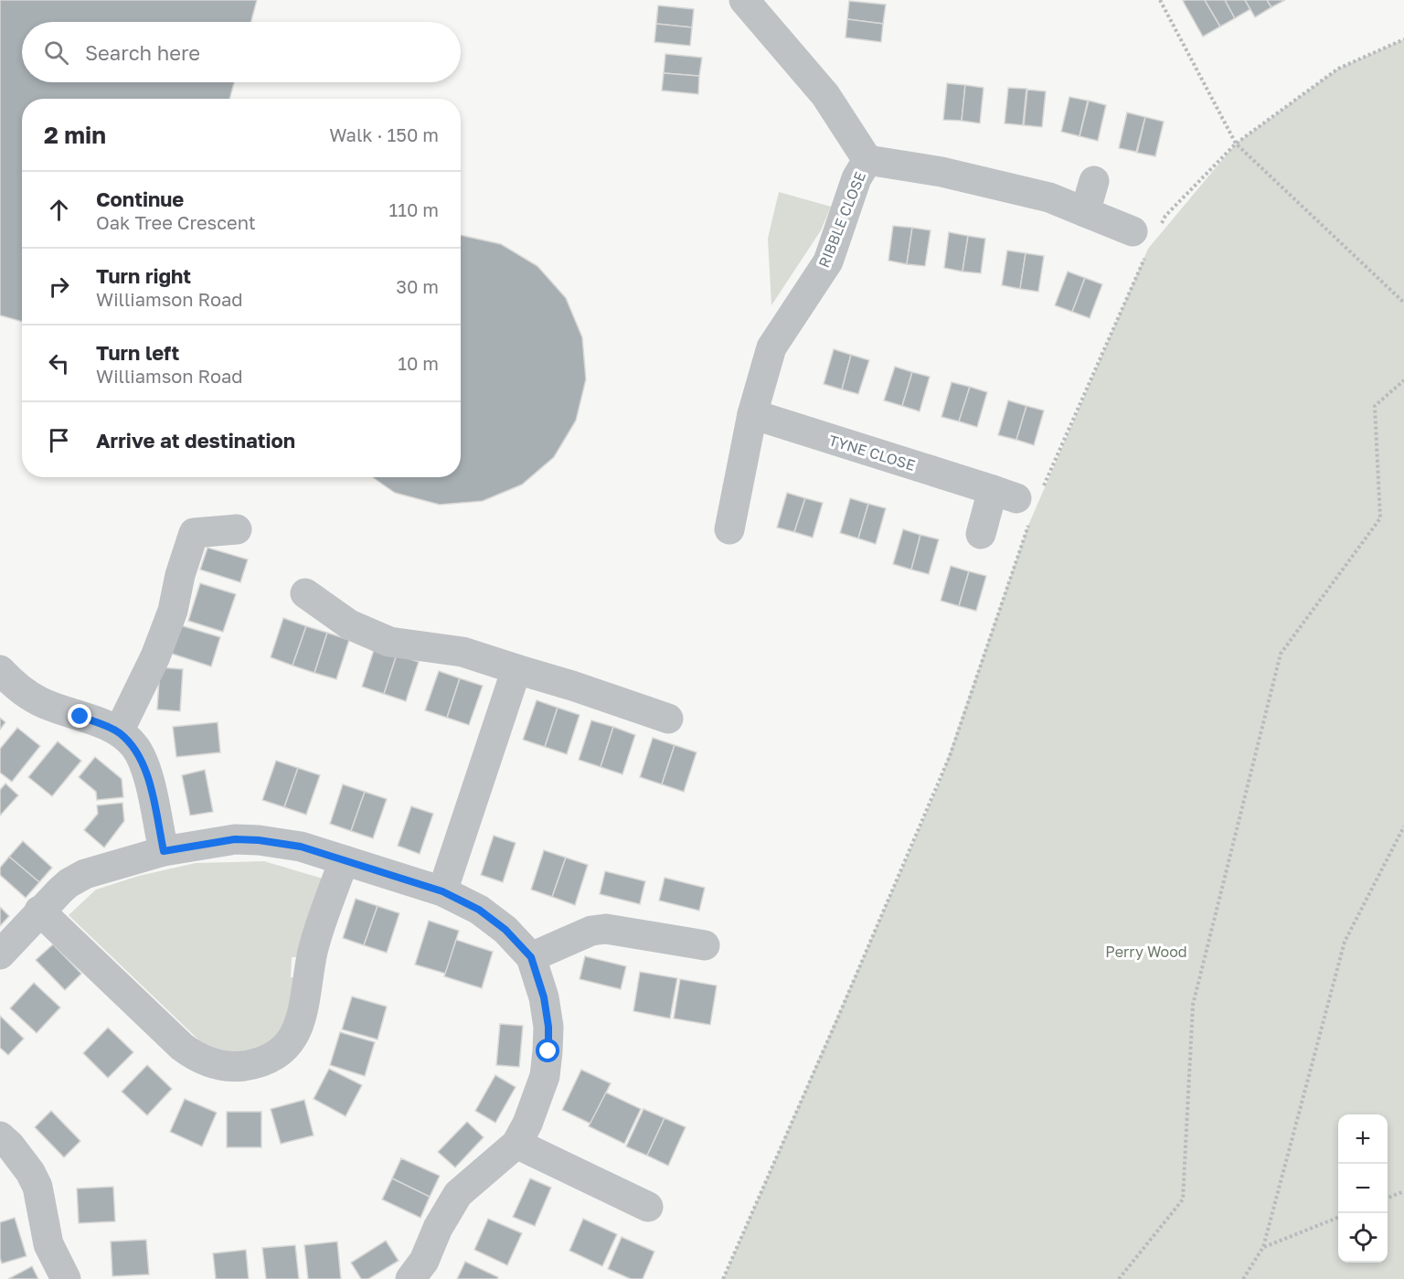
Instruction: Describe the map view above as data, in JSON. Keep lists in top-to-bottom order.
{
  "streets": {
    "street": ["RIBBLE CLOSE", "TYNE CLOSE"]
  },
  "crossings": [
    ["RIBBLE CLOSE", "TYNE CLOSE"]
  ],
  "parks": ["Perry Wood"],
  "page": {
    "search": "Search here",
    "heading": ["2 min", "Walk · 150 m"],
    "list": [
      ["Continue", "Oak Tree Crescent", "110 m"],
      ["Turn right", "Williamson Road", "30 m"],
      ["Turn left", "Williamson Road", "10 m"],
      "Arrive at destination"
    ],
    "map_buttons": ["+", "−"]
  }
}
